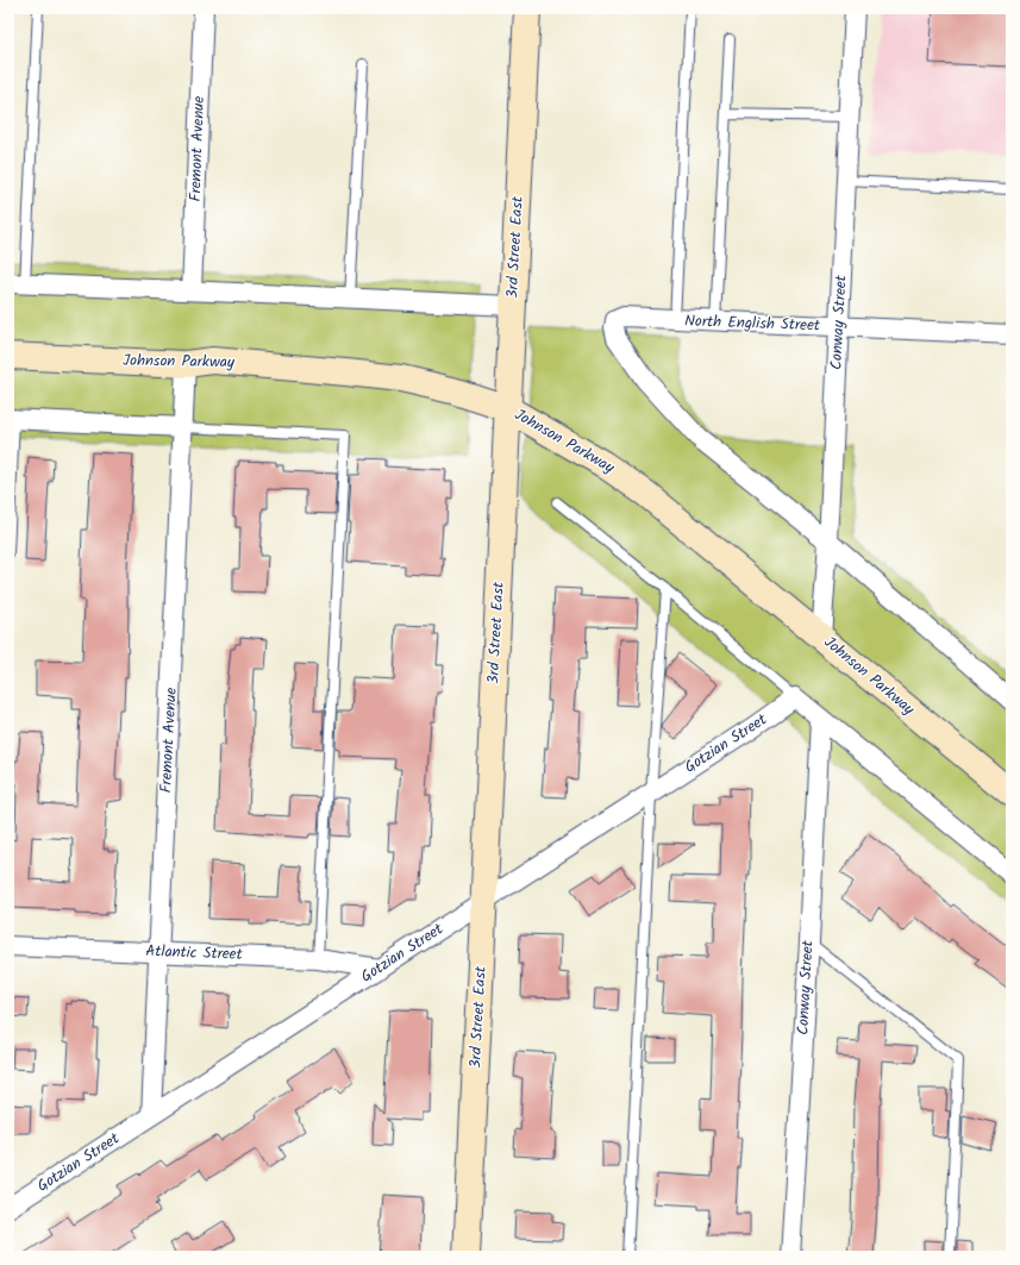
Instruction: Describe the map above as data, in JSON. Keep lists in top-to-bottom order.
{
  "streets": {
    "street": [
      "Fremont Avenue",
      "3rd Street East",
      "Conway Street",
      "North English Street",
      "Johnson Parkway",
      "Gotzian Street",
      "Atlantic Street"
    ]
  },
  "crossings": [
    ["Fremont Avenue", "Johnson Parkway"],
    ["Fremont Avenue", "Gotzian Street"],
    ["Fremont Avenue", "Atlantic Street"],
    ["3rd Street East", "Johnson Parkway"],
    ["3rd Street East", "Gotzian Street"],
    ["Conway Street", "North English Street"],
    ["Conway Street", "Johnson Parkway"],
    ["Gotzian Street", "Atlantic Street"]
  ]
}
